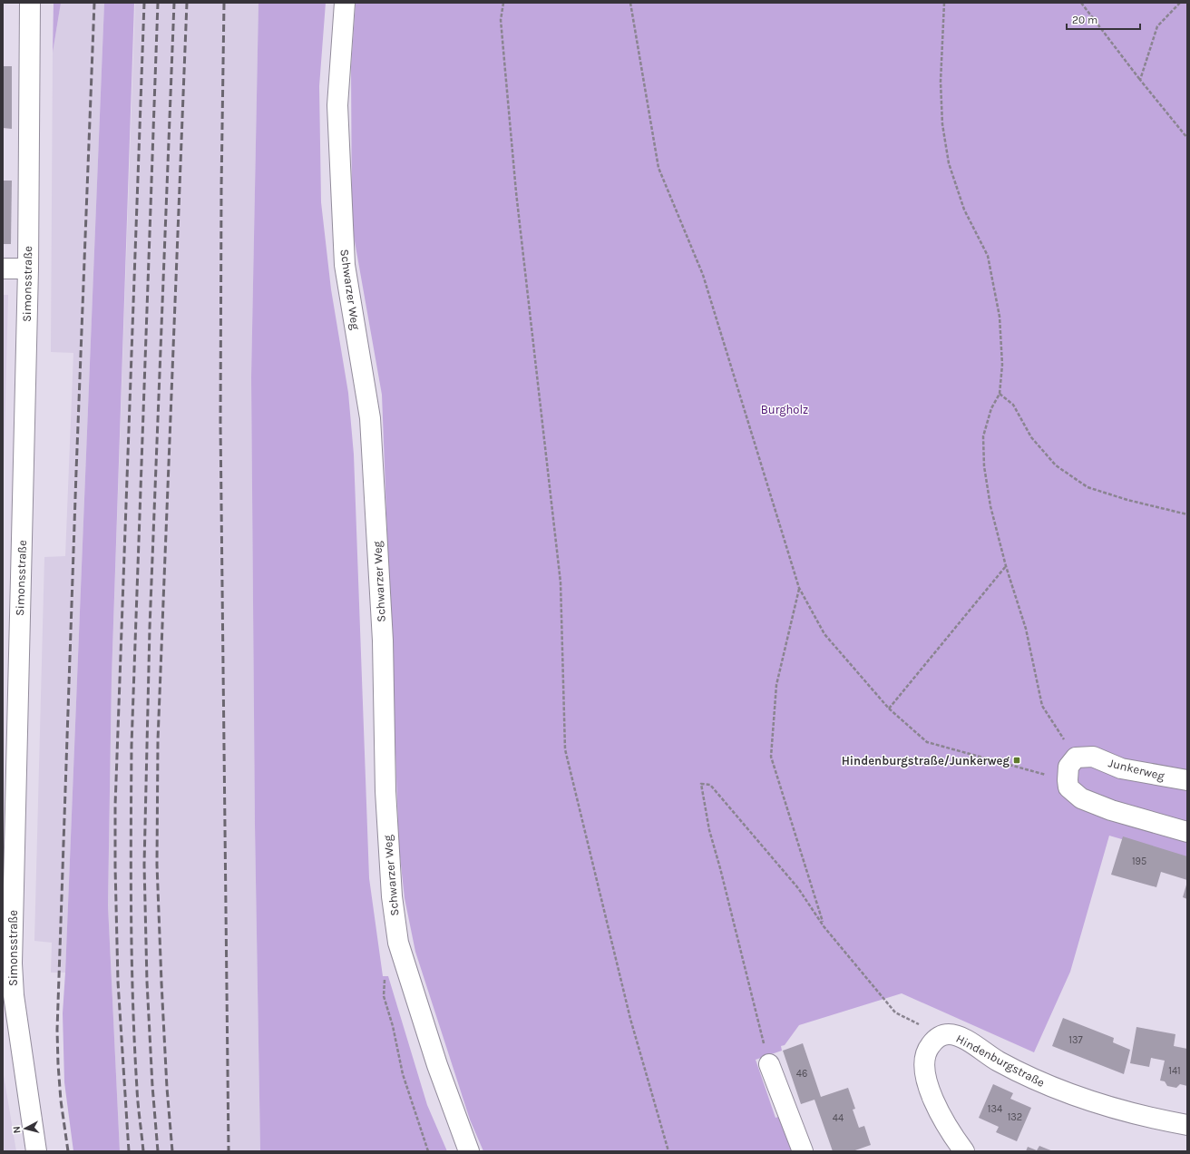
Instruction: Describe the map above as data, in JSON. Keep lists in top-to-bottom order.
{
  "streets": {
    "street": [
      "Simonsstraße",
      "Schwarzer Weg",
      "Junkerweg",
      "Hindenburgstraße"
    ]
  },
  "parks": ["Burgholz"],
  "places": {
    "transit": ["Hindenburgstraße/Junkerweg"]
  },
  "house_numbers": [
    "195",
    "137",
    "141",
    "46",
    "134",
    "132",
    "44"
  ],
  "scale_bar": "20 m",
  "north": "left"
}
